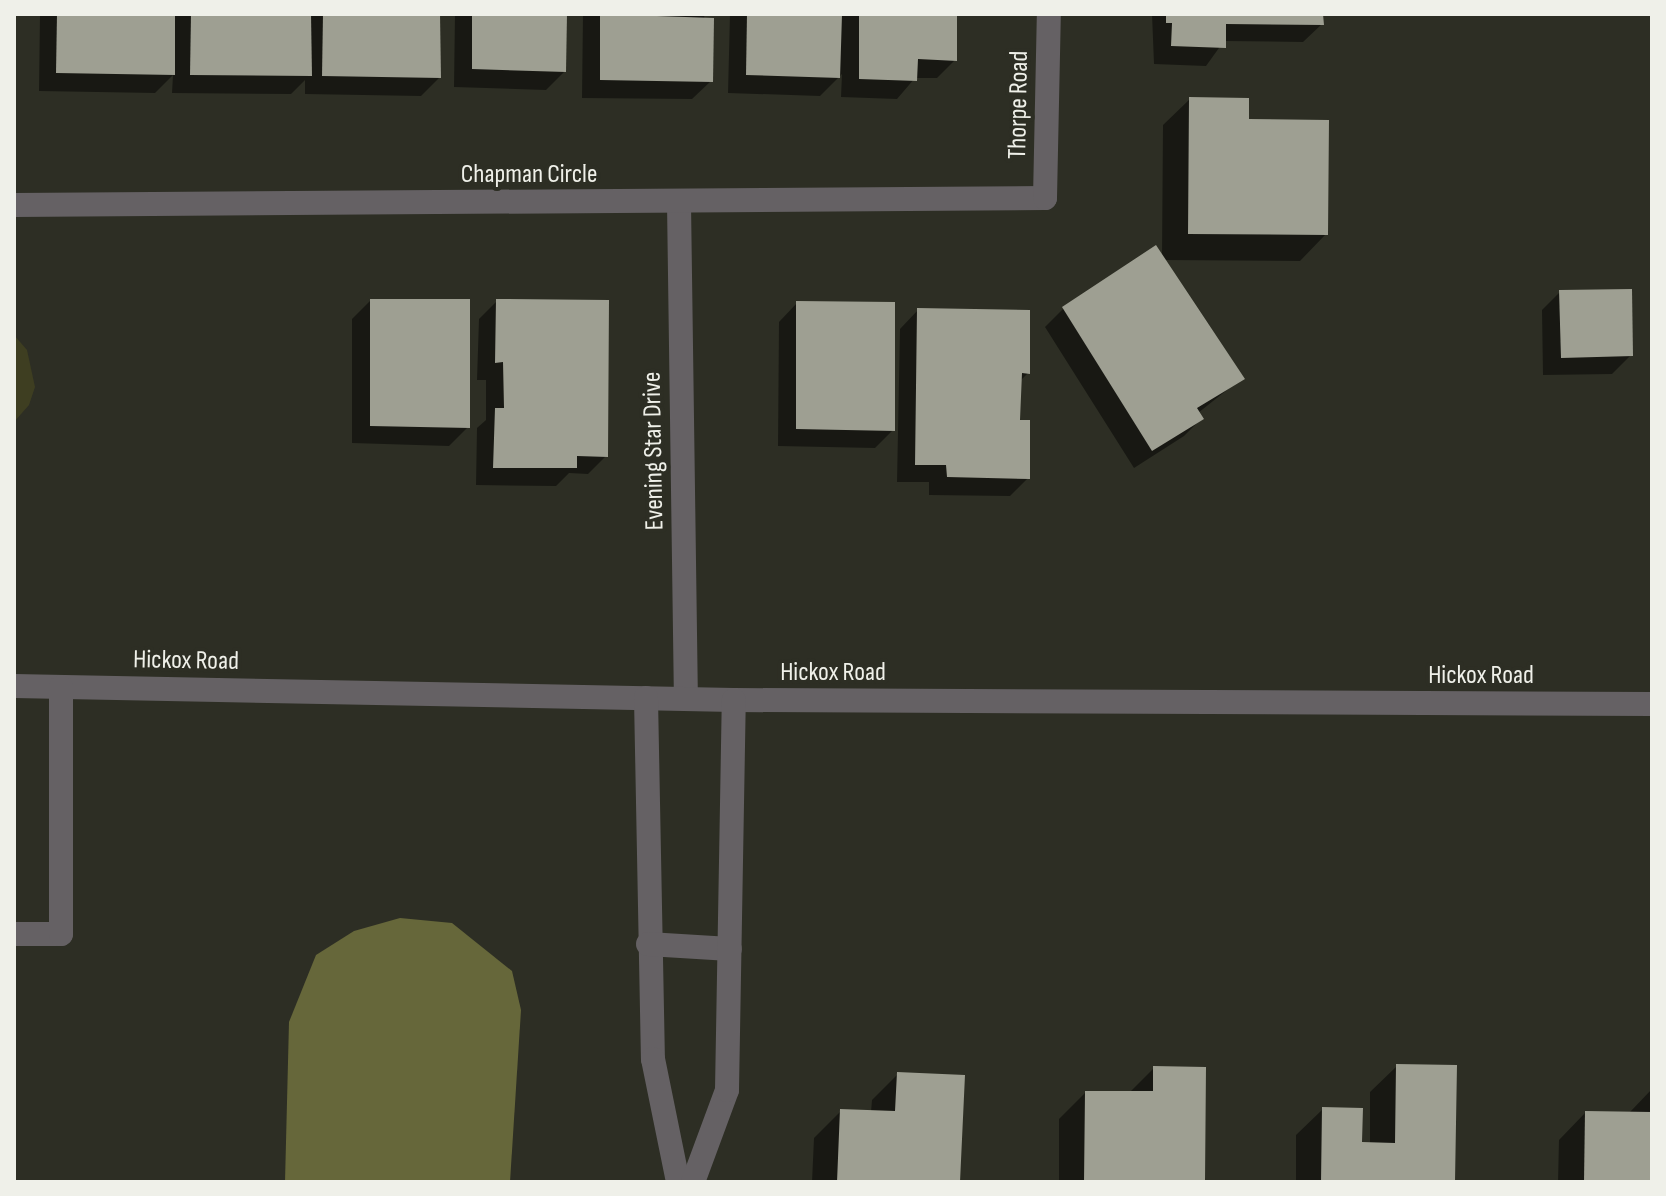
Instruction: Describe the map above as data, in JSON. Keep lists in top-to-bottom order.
{
  "streets": {
    "street": [
      "Thorpe Road",
      "Chapman Circle",
      "Evening Star Drive",
      "Hickox Road"
    ]
  },
  "crossings": [
    ["Thorpe Road", "Chapman Circle"],
    ["Chapman Circle", "Evening Star Drive"],
    ["Evening Star Drive", "Hickox Road"]
  ]
}
